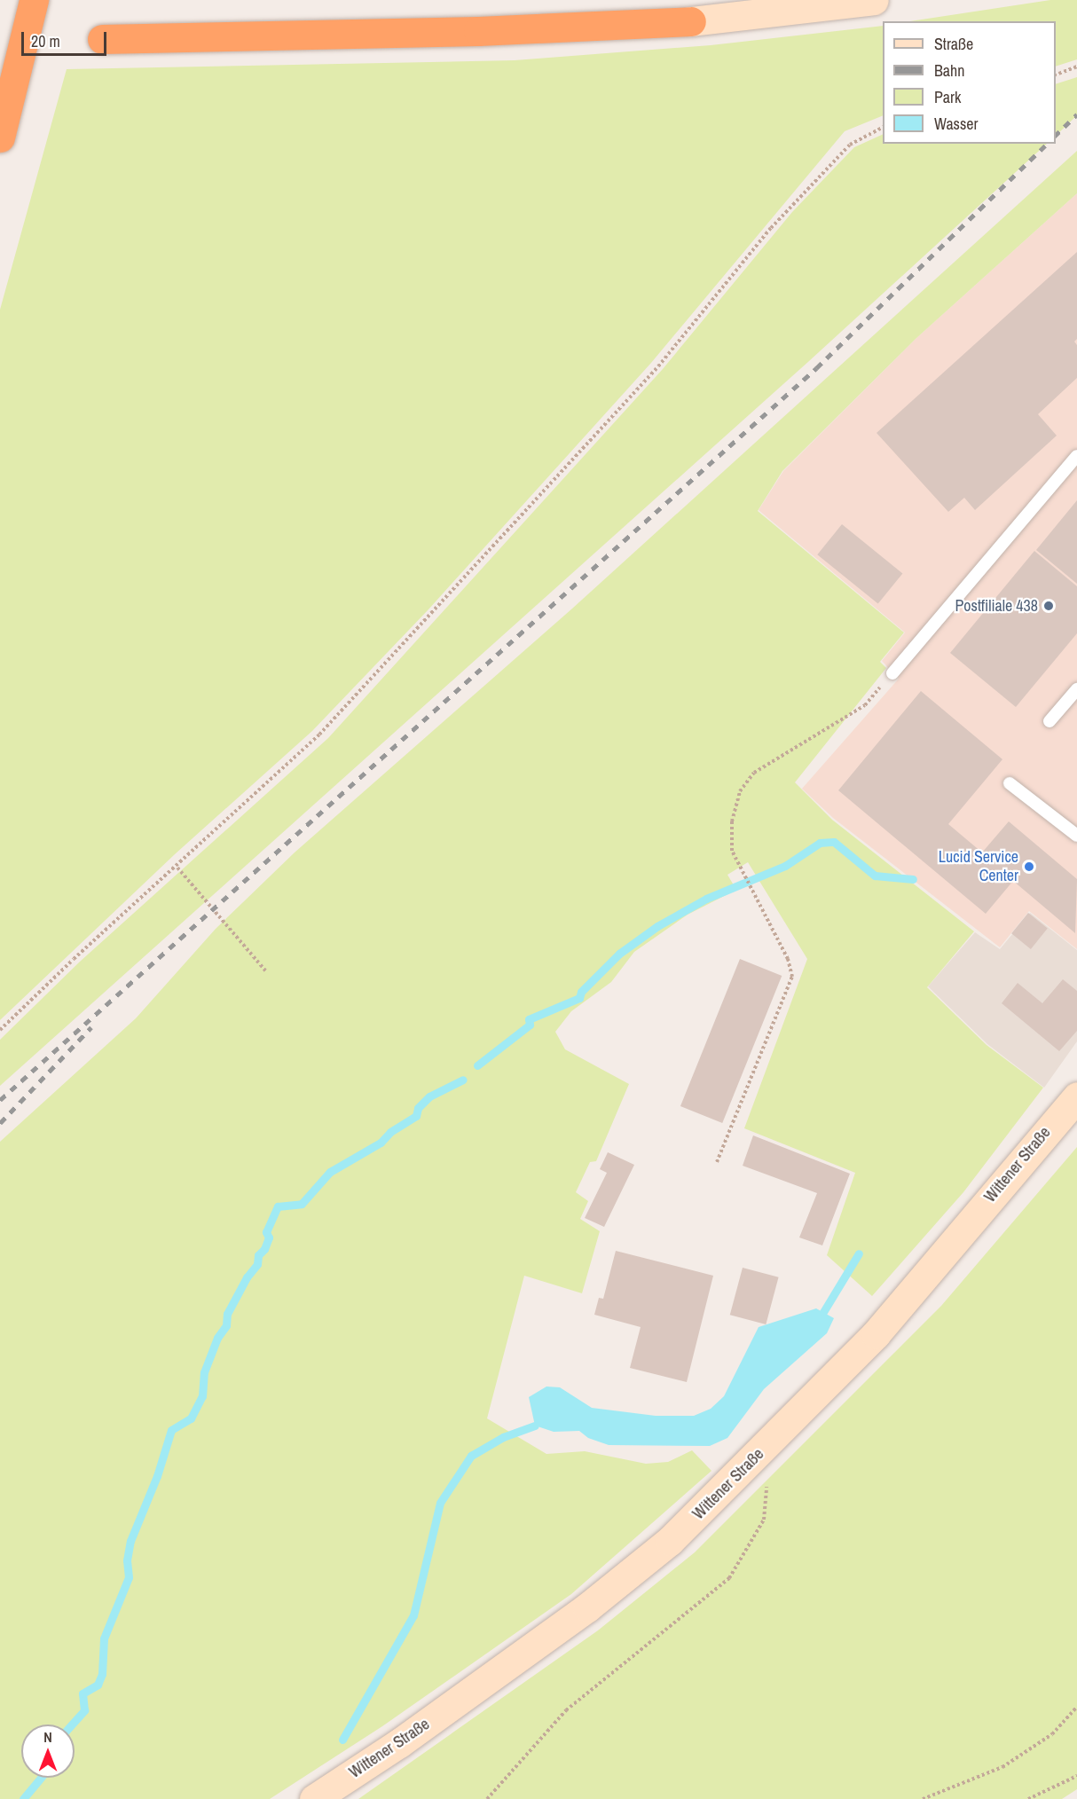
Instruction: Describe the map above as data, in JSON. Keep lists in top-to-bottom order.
{
  "streets": {
    "main road": ["Wittener Straße"]
  },
  "places": ["Postfiliale 438", "Lucid Service Center"],
  "legend": [
    "Straße",
    "Bahn",
    "Park",
    "Wasser"
  ],
  "scale_bar": "20 m",
  "north": "top"
}
